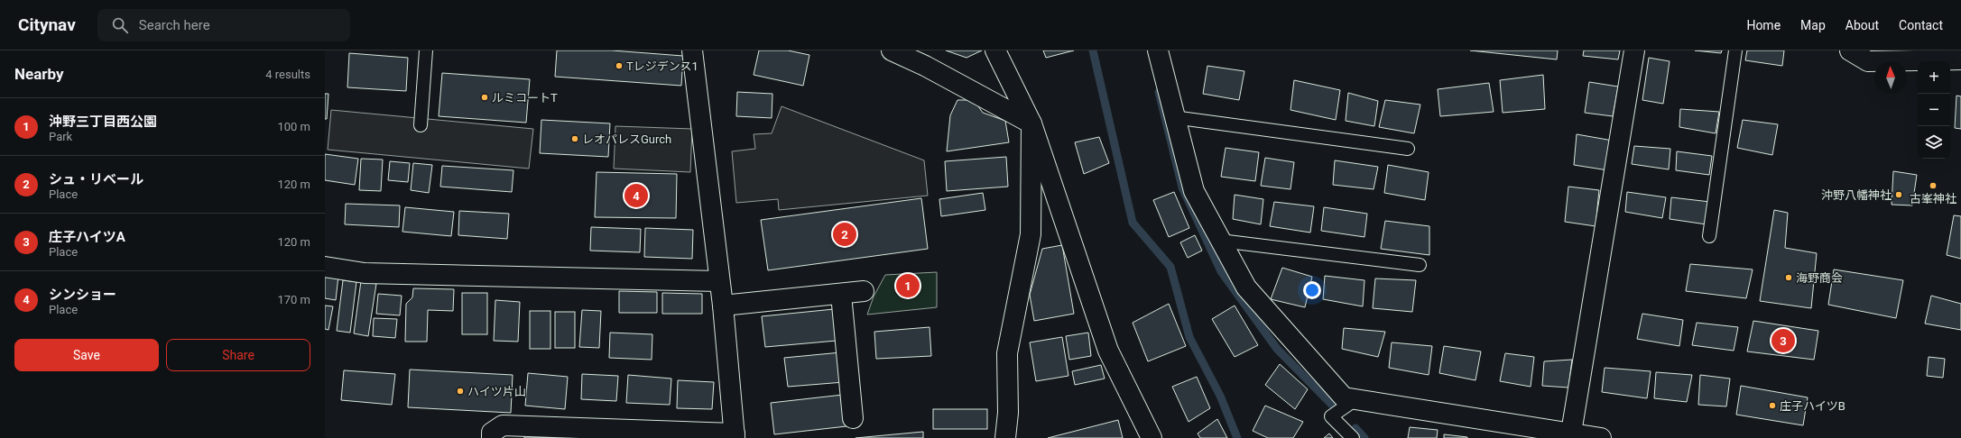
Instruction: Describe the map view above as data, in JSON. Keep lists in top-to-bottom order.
{
  "places": [
    "Tレジデンス1",
    "ルミコートT",
    "レオパレスGurch",
    "古峯神社",
    "沖野八幡神社",
    "海野商会",
    "ハイツ片山",
    "庄子ハイツB"
  ],
  "north": "top",
  "page": {
    "header": "Citynav",
    "search": "Search here",
    "nav": [
      "Home",
      "Map",
      "About",
      "Contact"
    ],
    "heading": ["Nearby", "4 results"],
    "map_buttons": ["+", "−"],
    "list": [
      {
        "mark": "1",
        "name": "沖野三丁目西公園",
        "note": "Park",
        "value": "100 m"
      },
      {
        "mark": "2",
        "name": "シュ・リベール",
        "note": "Place",
        "value": "120 m"
      },
      {
        "mark": "3",
        "name": "庄子ハイツA",
        "note": "Place",
        "value": "120 m"
      },
      {
        "mark": "4",
        "name": "シンショー",
        "note": "Place",
        "value": "170 m"
      }
    ],
    "pins": [
      "4",
      "2",
      "1",
      "3"
    ],
    "buttons": ["Save", "Share"]
  }
}
